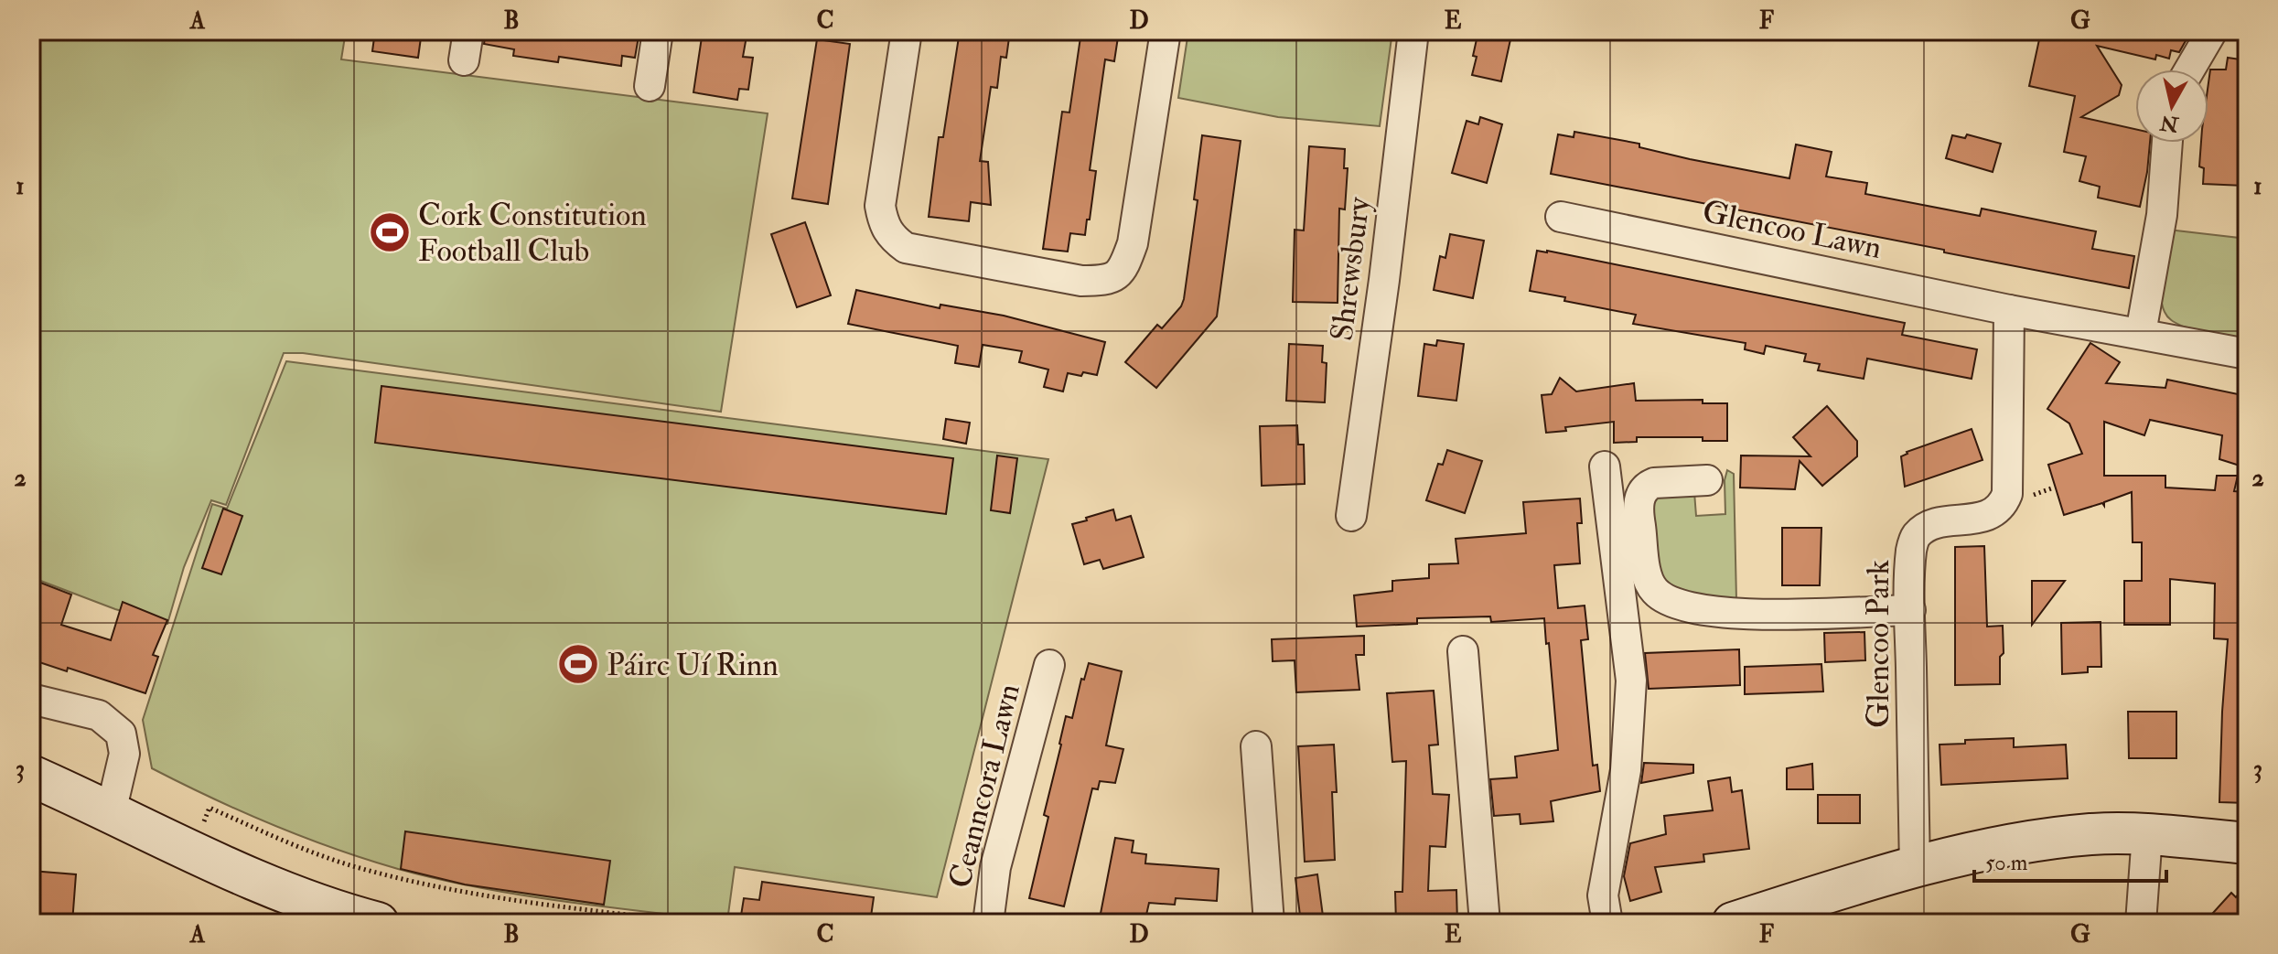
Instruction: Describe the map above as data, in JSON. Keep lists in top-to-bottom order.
{
  "streets": {
    "street": [
      "Glencoo Lawn",
      "Shrewsbury",
      "Glencoo Park",
      "Ceanncora Lawn"
    ]
  },
  "crossings": [
    ["Glencoo Lawn", "Glencoo Park"]
  ],
  "places": {
    "sports": ["Cork Constitution Football Club", "Páirc Uí Rinn"]
  },
  "scale_bar": "50 m",
  "north": "bottom",
  "grid": {
    "columns": [
      "A",
      "B",
      "C",
      "D",
      "E",
      "F",
      "G"
    ],
    "rows": ["1", "2", "3"]
  }
}
